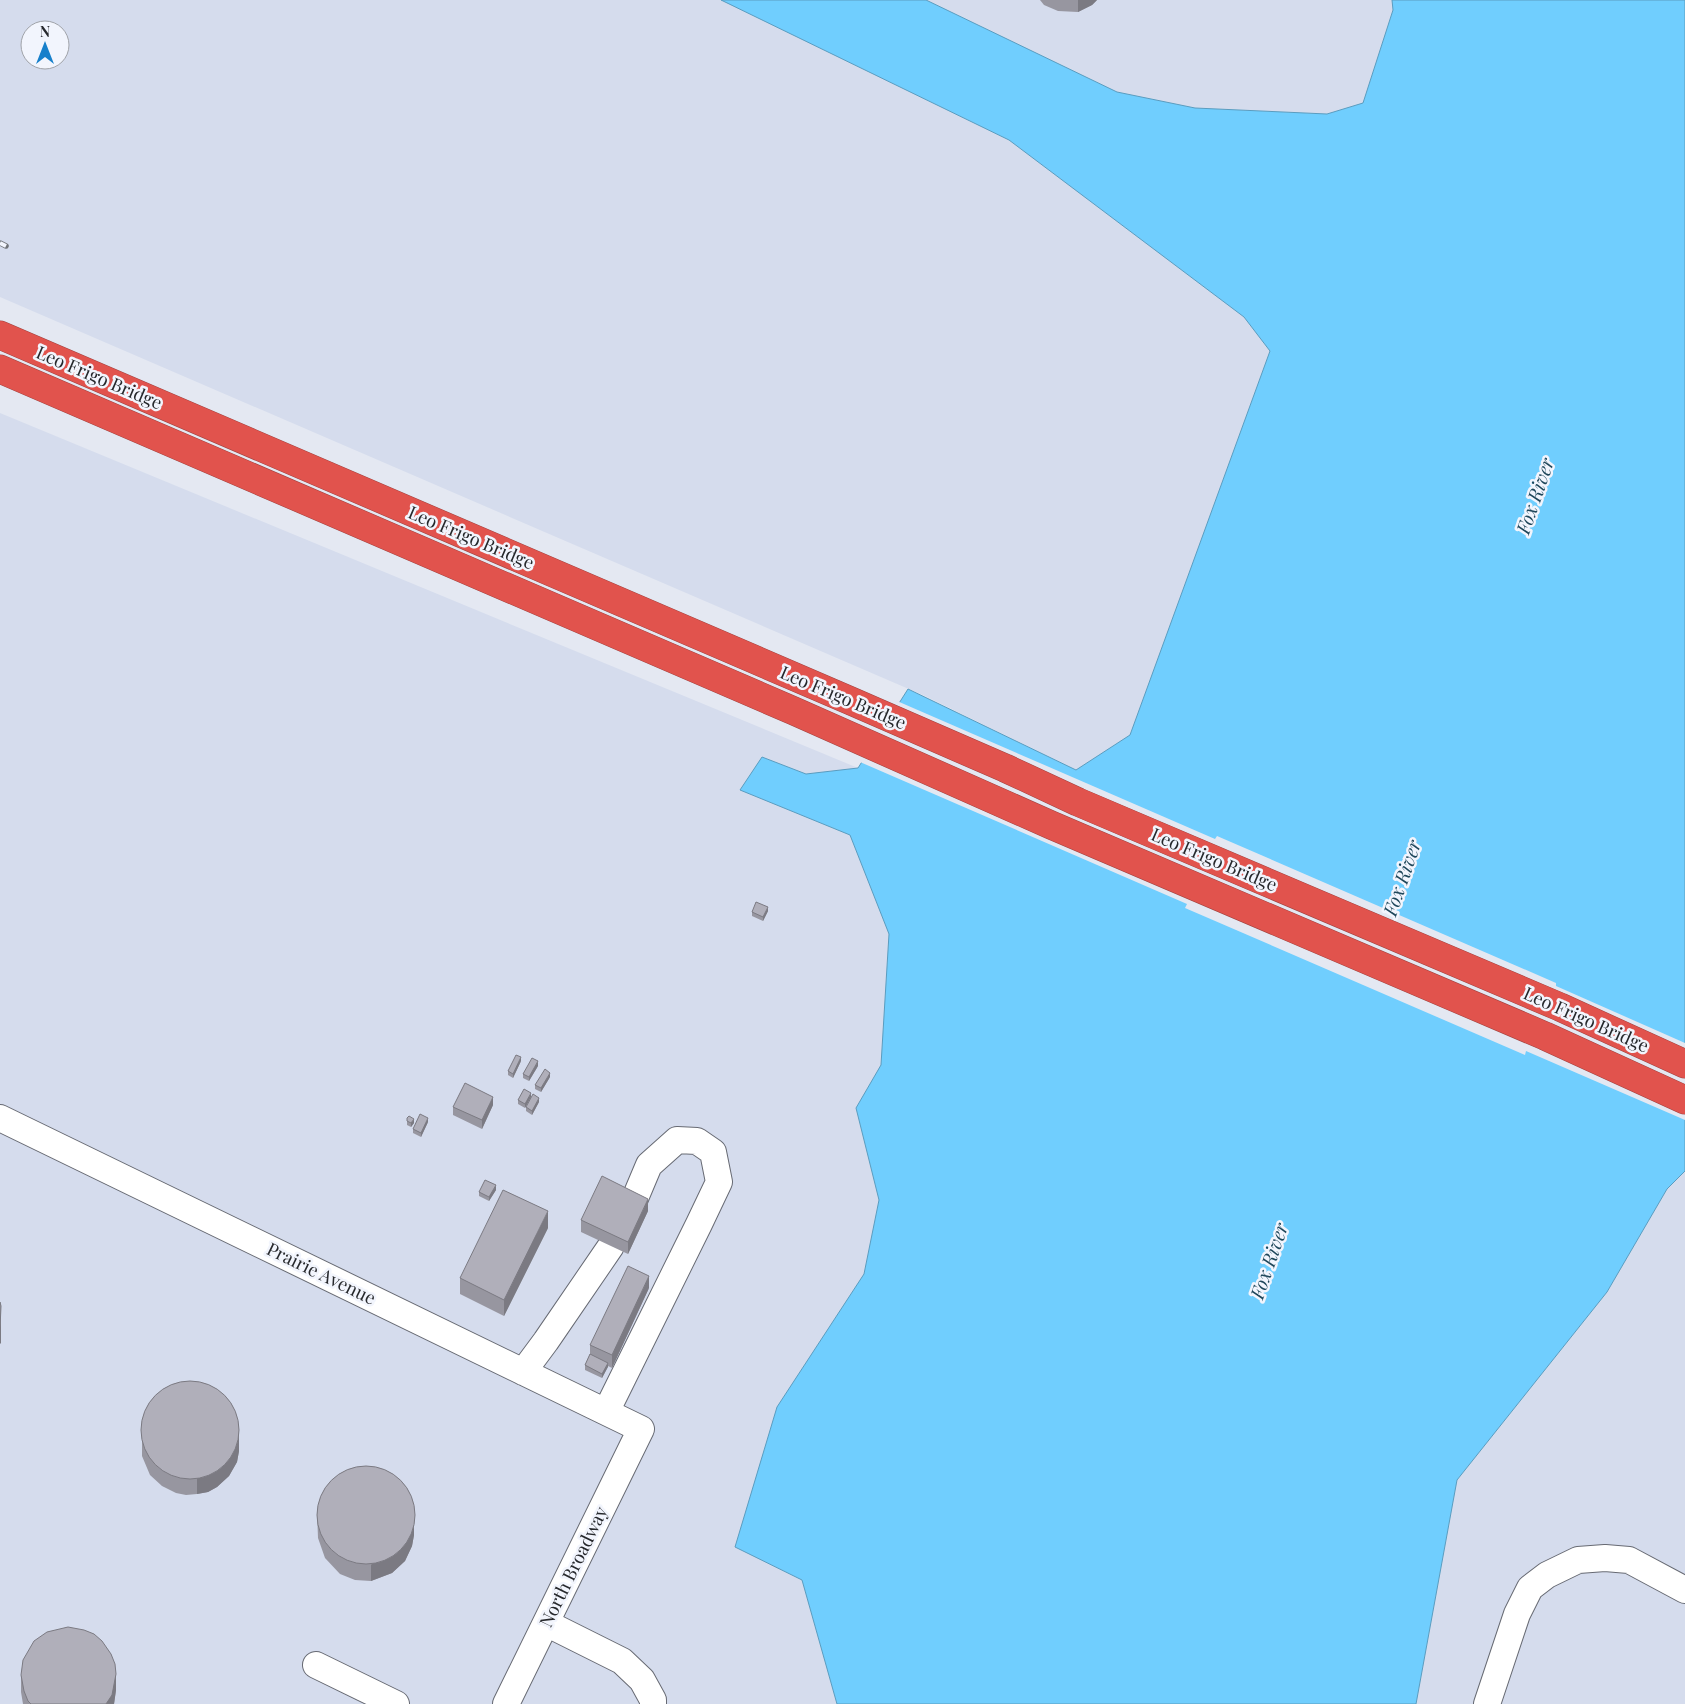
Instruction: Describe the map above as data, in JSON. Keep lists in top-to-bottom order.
{
  "streets": {
    "highway": ["Leo Frigo Bridge"],
    "street": ["Prairie Avenue", "North Broadway"]
  },
  "crossings": [
    ["Prairie Avenue", "North Broadway"]
  ],
  "water": ["Fox River"],
  "north": "top"
}
